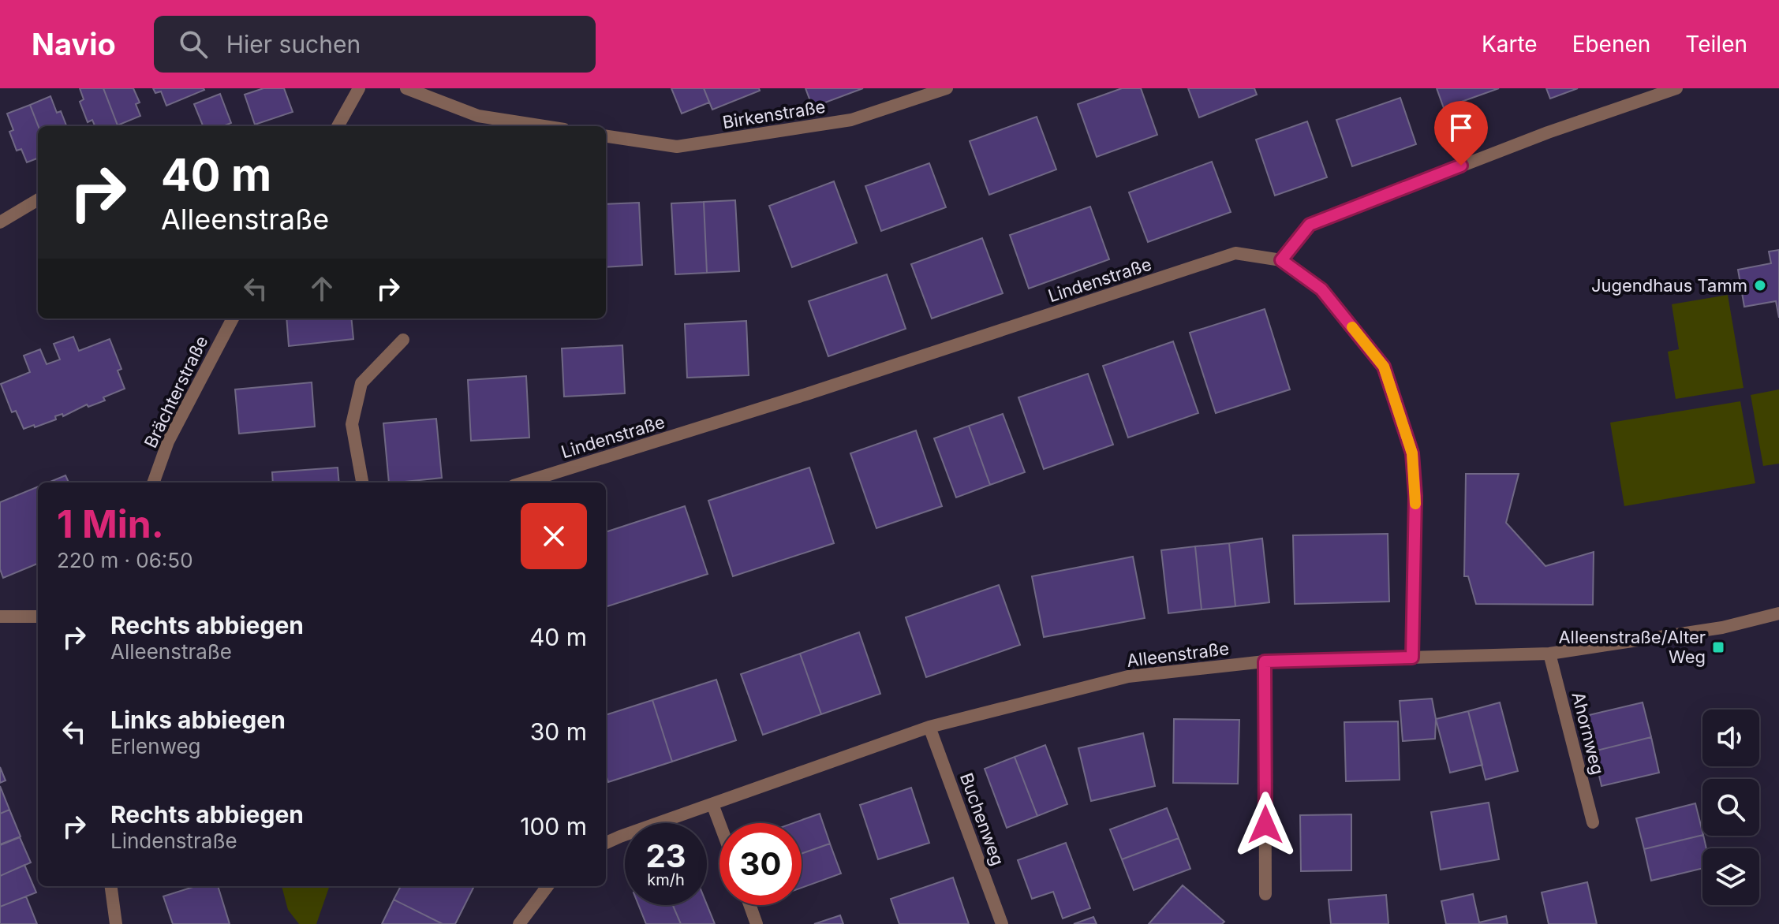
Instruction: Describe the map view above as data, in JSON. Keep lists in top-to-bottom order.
{
  "streets": {
    "street": [
      "Birkenstraße",
      "Lindenstraße",
      "Brächterstraße",
      "Alleenstraße",
      "Ahornweg",
      "Buchenweg"
    ]
  },
  "crossings": [
    ["Alleenstraße", "Ahornweg"],
    ["Alleenstraße", "Buchenweg"]
  ],
  "places": {
    "other": ["Jugendhaus Tamm"],
    "transit": ["Alleenstraße/Alter Weg"]
  },
  "page": {
    "header": "Navio",
    "search": "Hier suchen",
    "nav": ["Karte", "Ebenen", "Teilen"],
    "turn": ["40 m", "Alleenstraße"],
    "heading": ["1 Min.", "220 m · 06:50"],
    "list": [
      {
        "name": "Rechts abbiegen",
        "note": "Alleenstraße",
        "value": "40 m"
      },
      {
        "name": "Links abbiegen",
        "note": "Erlenweg",
        "value": "30 m"
      },
      {
        "name": "Rechts abbiegen",
        "note": "Lindenstraße",
        "value": "100 m"
      }
    ],
    "speed": "23 km/h",
    "limit": "30"
  }
}
